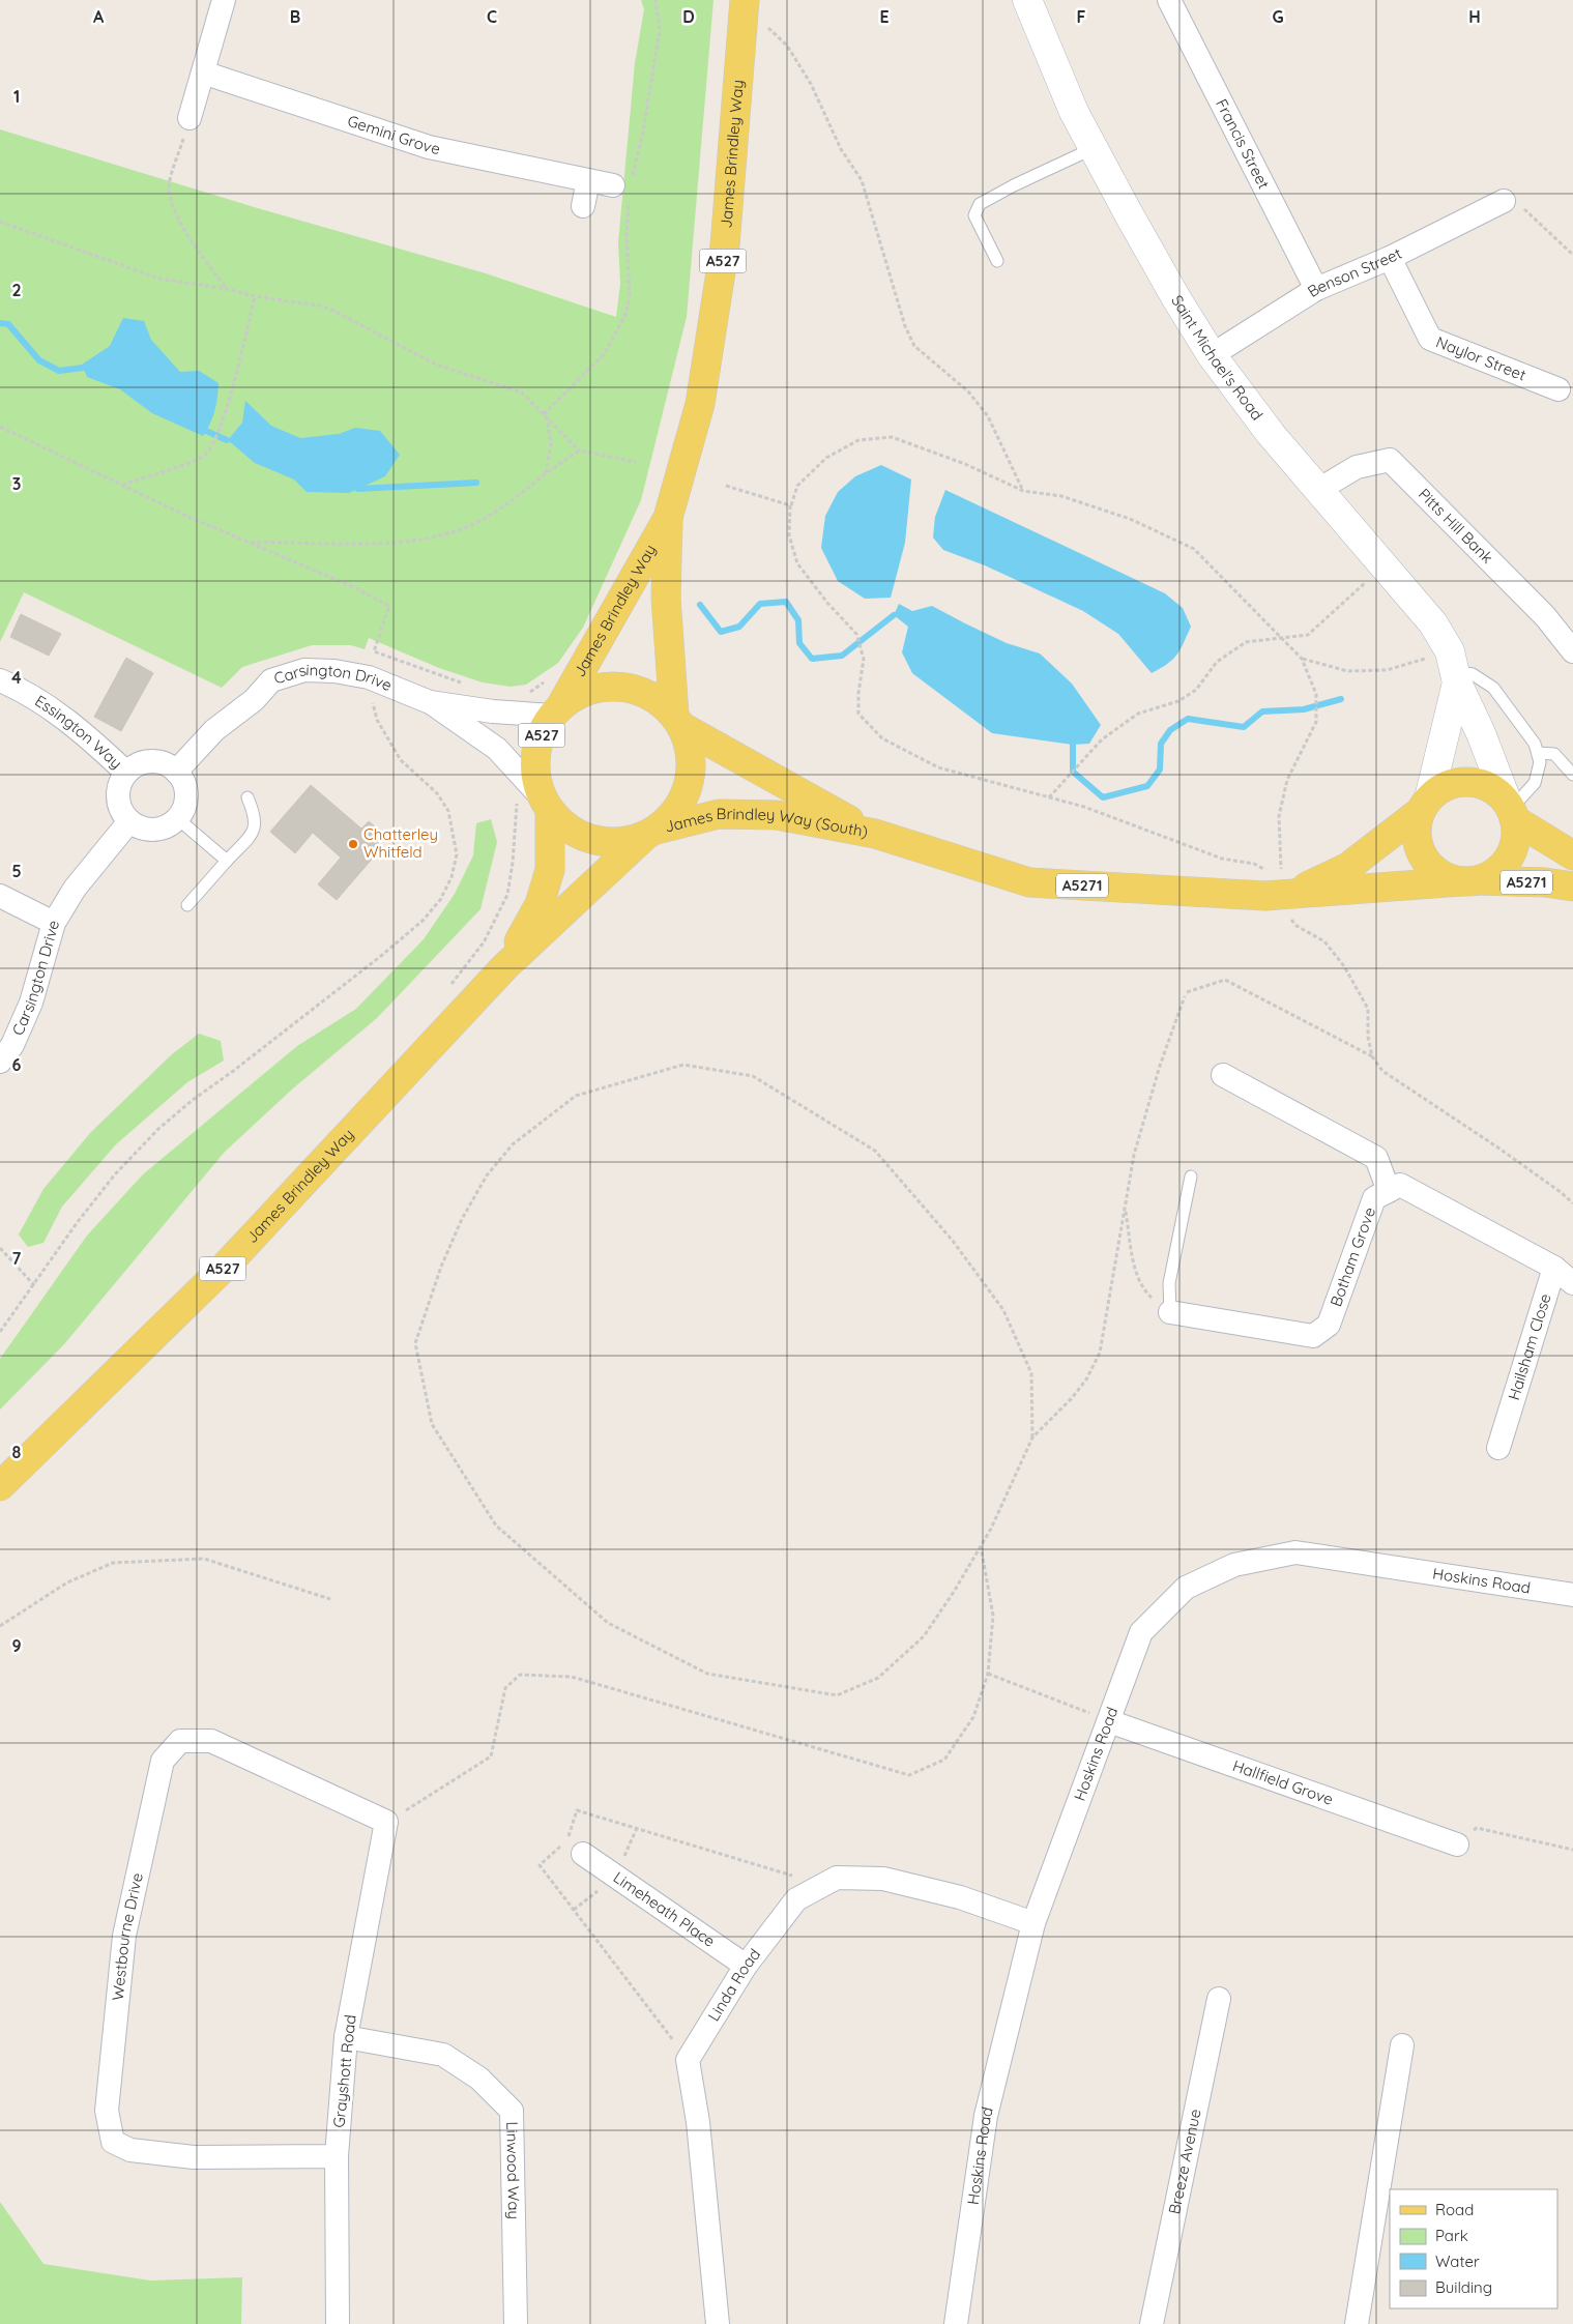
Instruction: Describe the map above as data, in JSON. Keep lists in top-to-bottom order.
{
  "streets": {
    "main road": [
      "James Brindley Way",
      "A527",
      "James Brindley Way (South)",
      "A5271"
    ],
    "street": [
      "Gemini Grove",
      "Francis Street",
      "Benson Street",
      "Saint Michael's Road",
      "Naylor Street",
      "Pitts Hill Bank",
      "Carsington Drive",
      "Essington Way",
      "Botham Grove",
      "Hailsham Close",
      "Hoskins Road",
      "Hallfield Grove",
      "Limeheath Place",
      "Westbourne Drive",
      "Linda Road",
      "Grayshott Road",
      "Breeze Avenue",
      "Linwood Way"
    ]
  },
  "crossings": [
    ["Francis Street", "Benson Street"],
    ["James Brindley Way", "A527"],
    ["James Brindley Way", "Carsington Drive"],
    ["James Brindley Way", "James Brindley Way (South)"],
    ["A527", "Carsington Drive"],
    ["A527", "James Brindley Way (South)"],
    ["Benson Street", "Saint Michael's Road"],
    ["Benson Street", "Naylor Street"],
    ["Saint Michael's Road", "Pitts Hill Bank"],
    ["Saint Michael's Road", "James Brindley Way (South)"],
    ["Saint Michael's Road", "A5271"],
    ["Carsington Drive", "Essington Way"],
    ["Carsington Drive", "James Brindley Way (South)"],
    ["James Brindley Way (South)", "A5271"],
    ["Botham Grove", "Hailsham Close"],
    ["Hoskins Road", "Hallfield Grove"],
    ["Hoskins Road", "Linda Road"],
    ["Limeheath Place", "Linda Road"],
    ["Westbourne Drive", "Grayshott Road"],
    ["Grayshott Road", "Linwood Way"]
  ],
  "places": ["Chatterley Whitfeld"],
  "legend": [
    "Road",
    "Park",
    "Water",
    "Building"
  ],
  "grid": {
    "columns": [
      "A",
      "B",
      "C",
      "D",
      "E",
      "F",
      "G",
      "H"
    ],
    "rows": [
      "1",
      "2",
      "3",
      "4",
      "5",
      "6",
      "7",
      "8",
      "9"
    ]
  }
}
